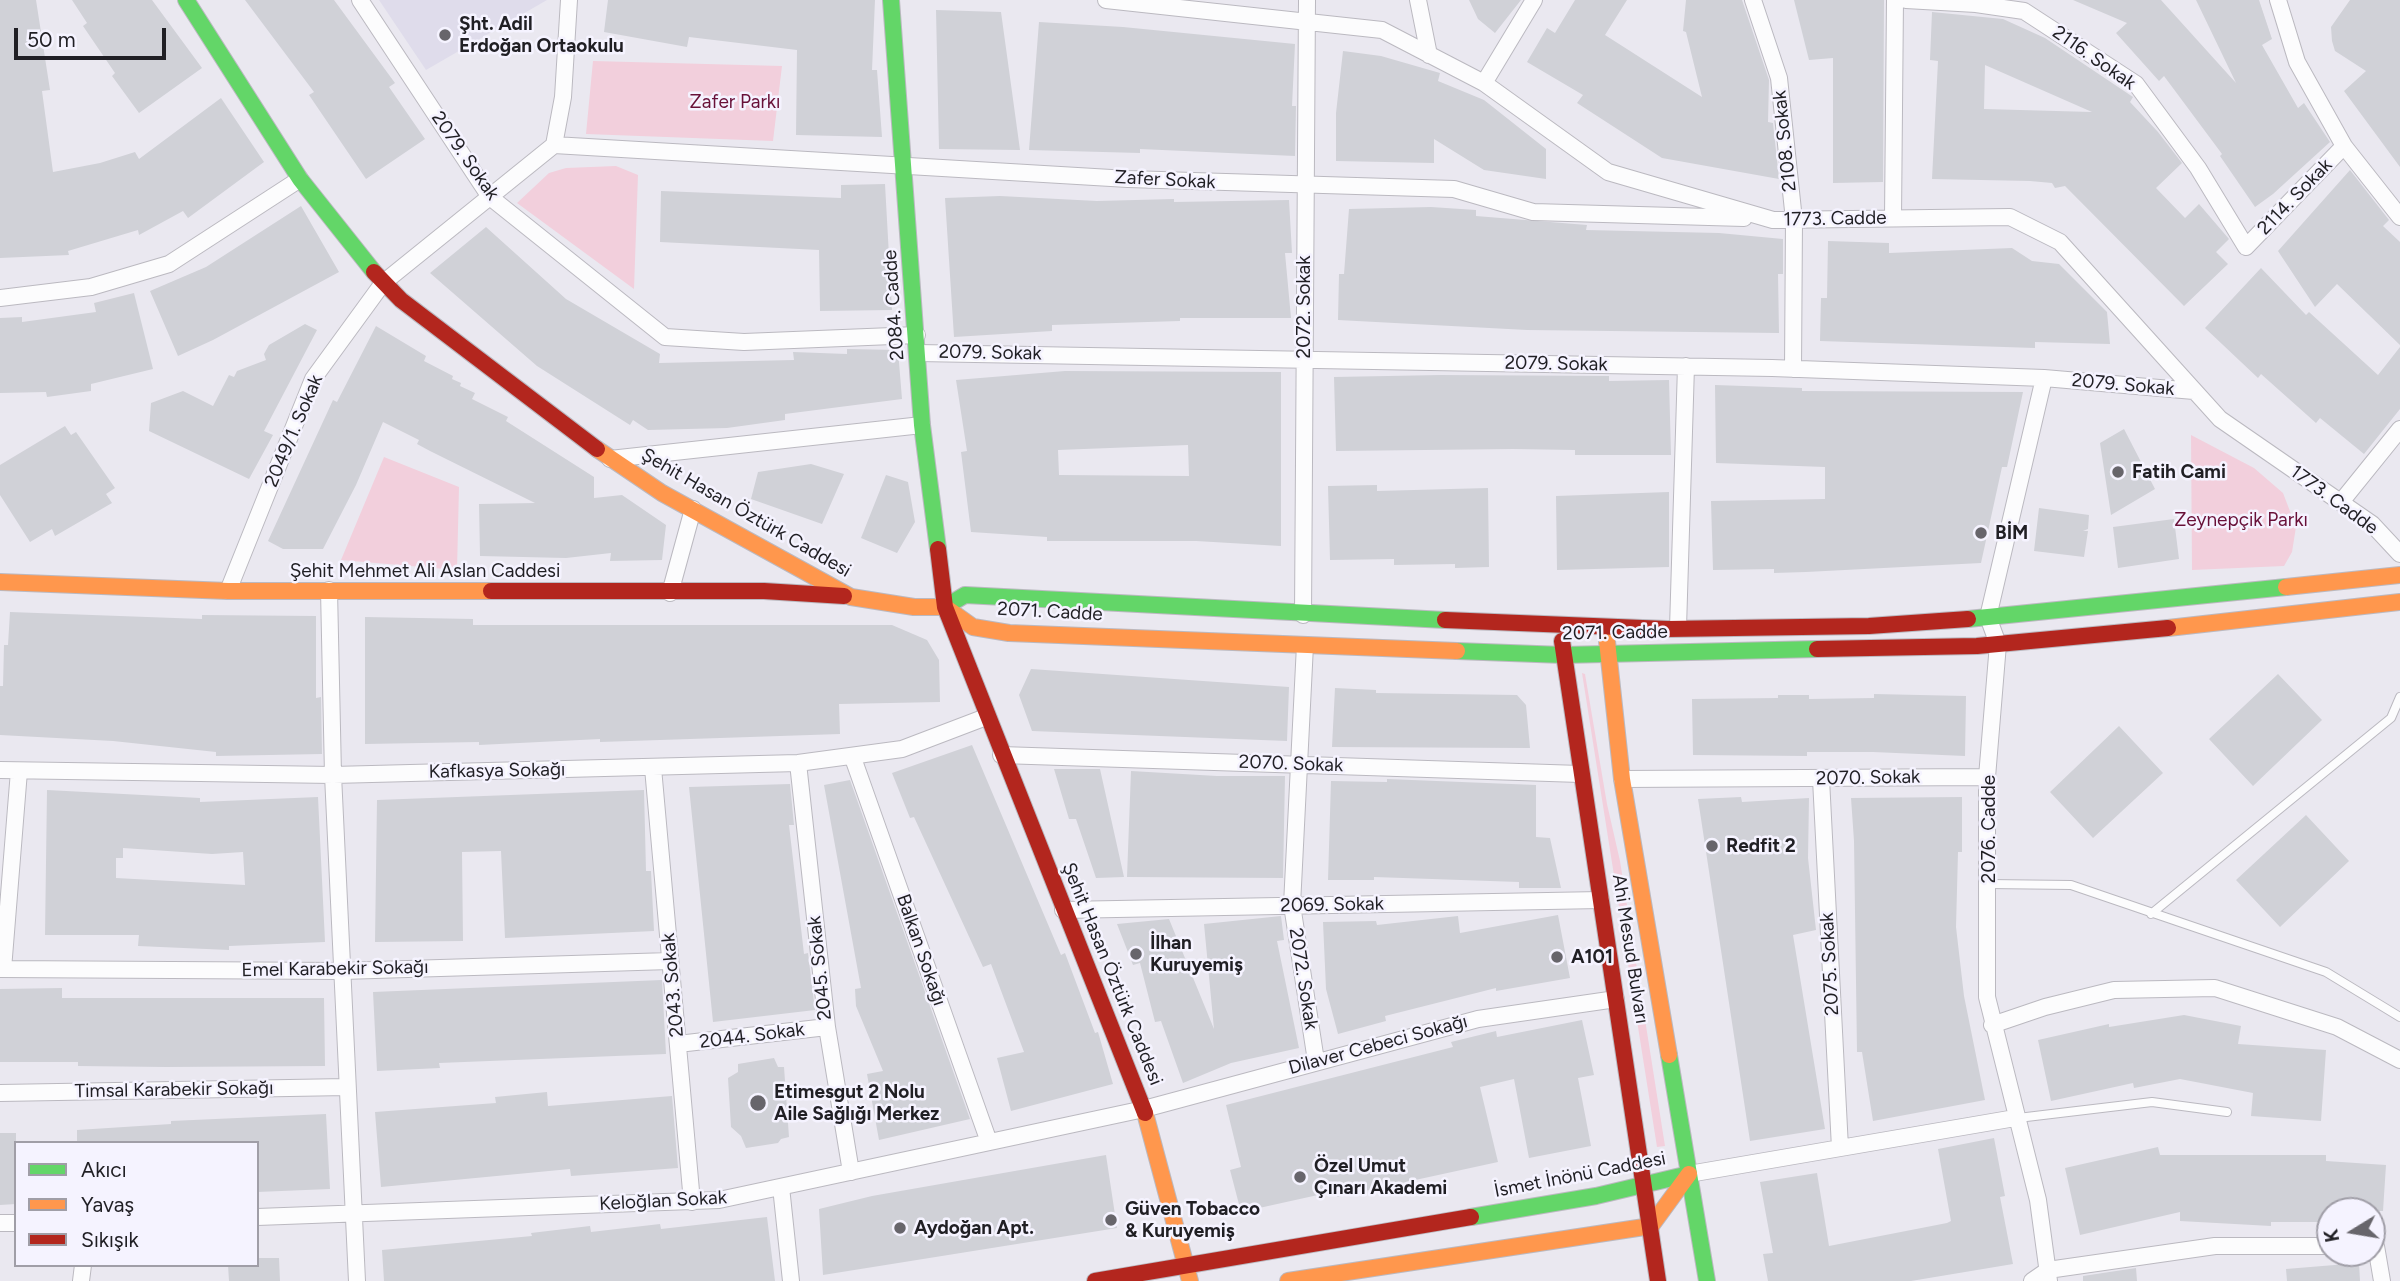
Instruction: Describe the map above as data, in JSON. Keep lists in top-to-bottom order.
{
  "streets": {
    "street": [
      "2116. Sokak",
      "2108. Sokak",
      "2079. Sokak",
      "Zafer Sokak",
      "2114. Sokak",
      "1773. Cadde",
      "2084. Cadde",
      "2072. Sokak",
      "2049/1. Sokak",
      "Şehit Hasan Öztürk Caddesi",
      "Şehit Mehmet Ali Aslan Caddesi",
      "2071. Cadde",
      "2070. Sokak",
      "Kafkasya Sokağı",
      "2076. Cadde",
      "2069. Sokak",
      "Ahi Mesud Bulvarı",
      "Balkan Sokağı",
      "2075. Sokak",
      "2045. Sokak",
      "Emel Karabekir Sokağı",
      "2043. Sokak",
      "2044. Sokak",
      "Dilaver Cebeci Sokağı",
      "Timsal Karabekir Sokağı",
      "İsmet İnönü Caddesi",
      "Keloğlan Sokak"
    ]
  },
  "crossings": [
    ["2116. Sokak", "2114. Sokak"],
    ["2108. Sokak", "2079. Sokak"],
    ["2108. Sokak", "1773. Cadde"],
    ["2079. Sokak", "1773. Cadde"],
    ["2079. Sokak", "2084. Cadde"],
    ["2079. Sokak", "2072. Sokak"],
    ["2079. Sokak", "2049/1. Sokak"],
    ["Zafer Sokak", "1773. Cadde"],
    ["Zafer Sokak", "2084. Cadde"],
    ["Zafer Sokak", "2072. Sokak"],
    ["Zafer Sokak", "2049/1. Sokak"],
    ["1773. Cadde", "2072. Sokak"],
    ["2084. Cadde", "Şehit Hasan Öztürk Caddesi"],
    ["2084. Cadde", "2071. Cadde"],
    ["2072. Sokak", "2071. Cadde"],
    ["2072. Sokak", "2070. Sokak"],
    ["2072. Sokak", "2069. Sokak"],
    ["2072. Sokak", "Dilaver Cebeci Sokağı"],
    ["2049/1. Sokak", "Şehit Hasan Öztürk Caddesi"],
    ["2049/1. Sokak", "Şehit Mehmet Ali Aslan Caddesi"],
    ["Şehit Hasan Öztürk Caddesi", "Şehit Mehmet Ali Aslan Caddesi"],
    ["Şehit Hasan Öztürk Caddesi", "2071. Cadde"],
    ["Şehit Hasan Öztürk Caddesi", "2070. Sokak"],
    ["Şehit Hasan Öztürk Caddesi", "Kafkasya Sokağı"],
    ["Şehit Hasan Öztürk Caddesi", "2069. Sokak"],
    ["Şehit Hasan Öztürk Caddesi", "Dilaver Cebeci Sokağı"],
    ["Şehit Hasan Öztürk Caddesi", "İsmet İnönü Caddesi"],
    ["Şehit Hasan Öztürk Caddesi", "Keloğlan Sokak"],
    ["2071. Cadde", "2076. Cadde"],
    ["2071. Cadde", "Ahi Mesud Bulvarı"],
    ["2070. Sokak", "2076. Cadde"],
    ["2070. Sokak", "Ahi Mesud Bulvarı"],
    ["2070. Sokak", "2075. Sokak"],
    ["Kafkasya Sokağı", "Balkan Sokağı"],
    ["Kafkasya Sokağı", "2045. Sokak"],
    ["Kafkasya Sokağı", "2043. Sokak"],
    ["2069. Sokak", "Ahi Mesud Bulvarı"],
    ["Ahi Mesud Bulvarı", "Dilaver Cebeci Sokağı"],
    ["Ahi Mesud Bulvarı", "İsmet İnönü Caddesi"],
    ["Balkan Sokağı", "Keloğlan Sokak"],
    ["2045. Sokak", "2044. Sokak"],
    ["2045. Sokak", "Keloğlan Sokak"],
    ["Emel Karabekir Sokağı", "2043. Sokak"],
    ["2043. Sokak", "2044. Sokak"],
    ["2043. Sokak", "Keloğlan Sokak"],
    ["Dilaver Cebeci Sokağı", "Keloğlan Sokak"]
  ],
  "parks": ["Zafer Parkı", "Zeynepçik Parkı"],
  "places": [
    "Şht. Adil Erdoğan Ortaokulu",
    "Fatih Cami",
    "BİM",
    "Redfit 2",
    "İlhan Kuruyemiş",
    "A101",
    "Etimesgut 2 Nolu Aile Sağlığı Merkez",
    "Özel Umut Çınarı Akademi",
    "Güven Tobacco & Kuruyemiş",
    "Aydoğan Apt."
  ],
  "legend": ["Akıcı", "Yavaş", "Sıkışık"],
  "scale_bar": "50 m",
  "north": "left"
}
